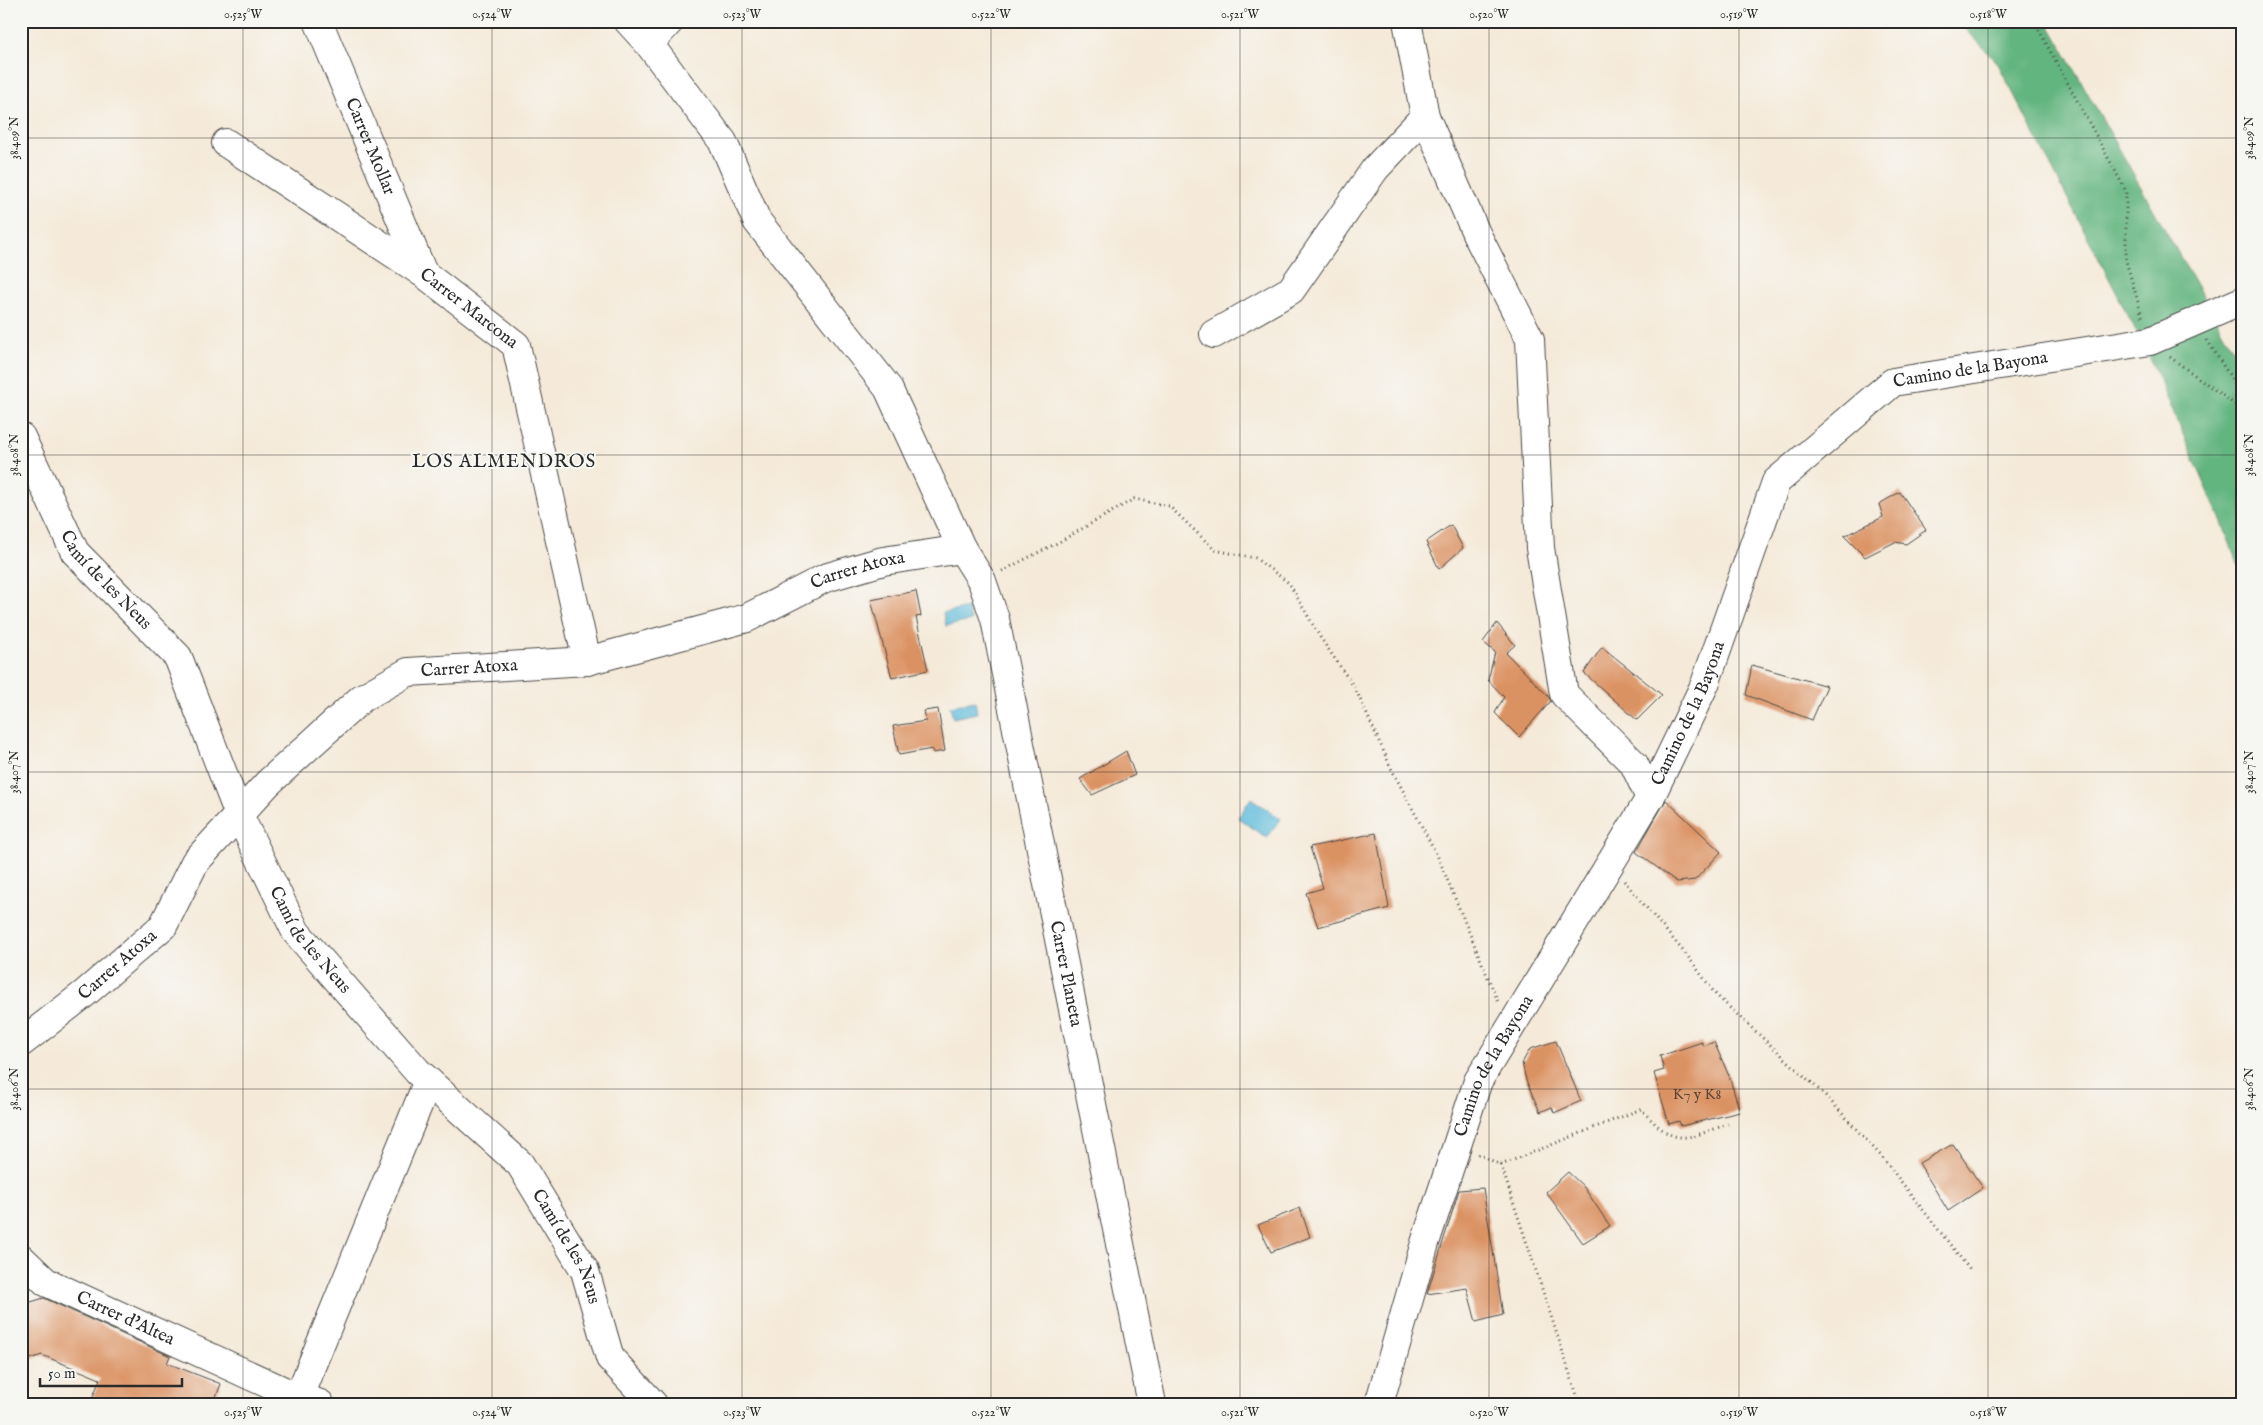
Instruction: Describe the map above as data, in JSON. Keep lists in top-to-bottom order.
{
  "streets": {
    "street": [
      "Carrer Mollar",
      "Carrer Marcona",
      "Camino de la Bayona",
      "Carrer Atoxa",
      "Camí de les Neus",
      "Carrer Planeta",
      "Carrer d'Altea"
    ]
  },
  "crossings": [
    ["Carrer Mollar", "Carrer Marcona"],
    ["Carrer Marcona", "Carrer Atoxa"],
    ["Carrer Atoxa", "Camí de les Neus"],
    ["Carrer Atoxa", "Carrer Planeta"]
  ],
  "districts": ["LOS ALMENDROS"],
  "house_numbers": ["K7 y K8"],
  "scale_bar": "50 m",
  "coordinates": [
    "0.525°W",
    "0.524°W",
    "0.523°W",
    "0.522°W",
    "0.521°W",
    "0.520°W",
    "0.519°W",
    "0.518°W",
    "38.409°N",
    "38.408°N",
    "38.407°N",
    "38.406°N"
  ]
}
